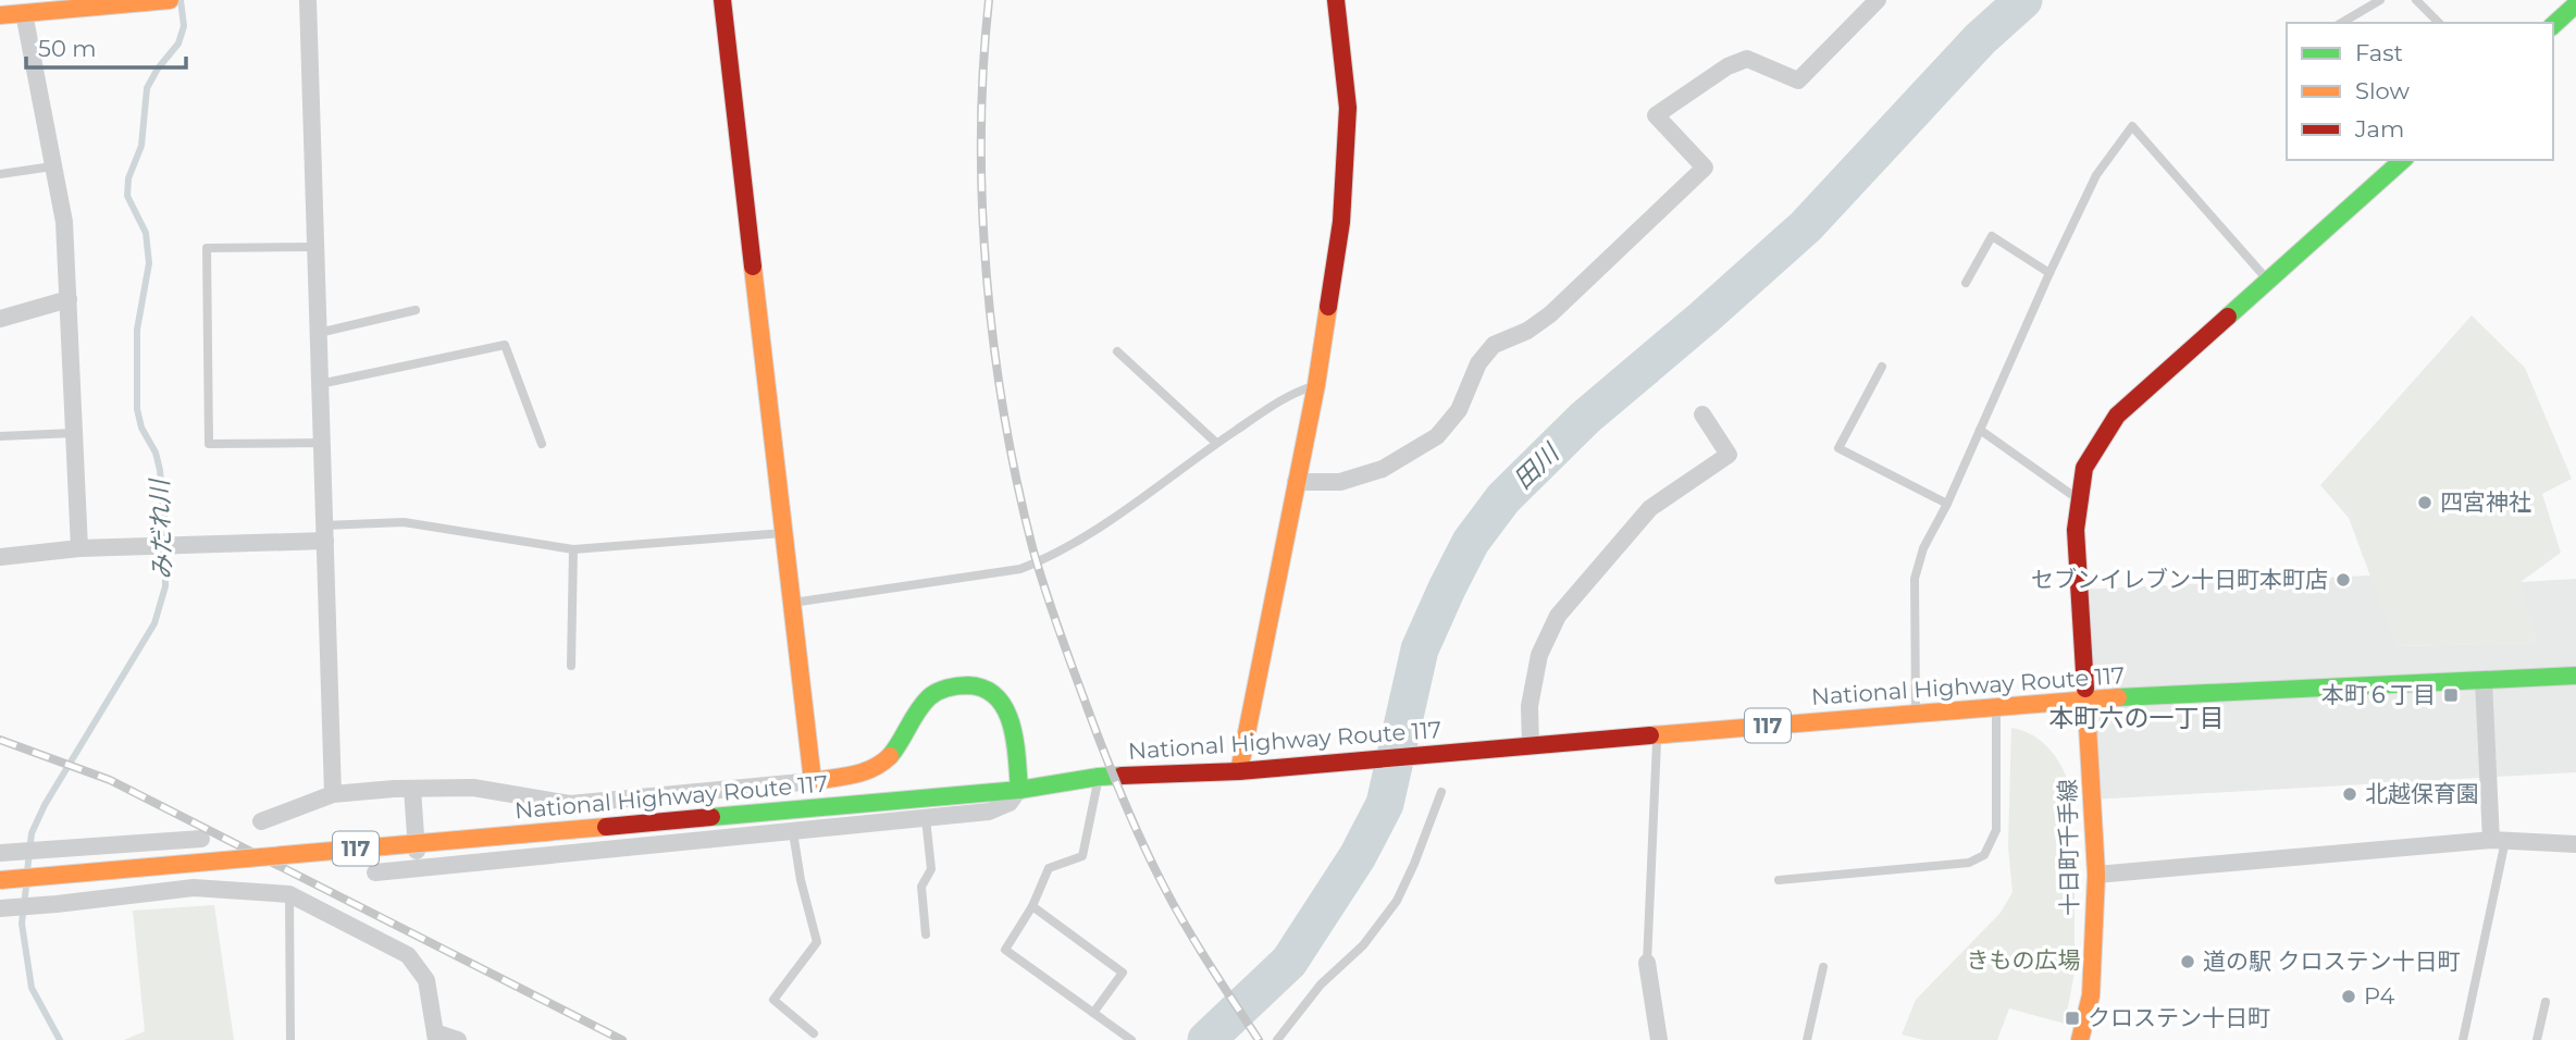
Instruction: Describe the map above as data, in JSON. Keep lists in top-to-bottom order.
{
  "streets": {
    "main road": ["National Highway Route 117", "117", "十日町千手線"]
  },
  "crossings": [
    ["National Highway Route 117", "十日町千手線"]
  ],
  "districts": ["本町六の一丁目"],
  "water": ["田川", "みだれ川"],
  "parks": ["きもの広場"],
  "places": {
    "other": [
      "四宮神社",
      "セブンイレブン十日町本町店",
      "北越保育園",
      "道の駅 クロステン十日町",
      "P4"
    ],
    "transit": ["本町６丁目", "クロステン十日町"]
  },
  "legend": ["Fast", "Slow", "Jam"],
  "scale_bar": "50 m"
}
